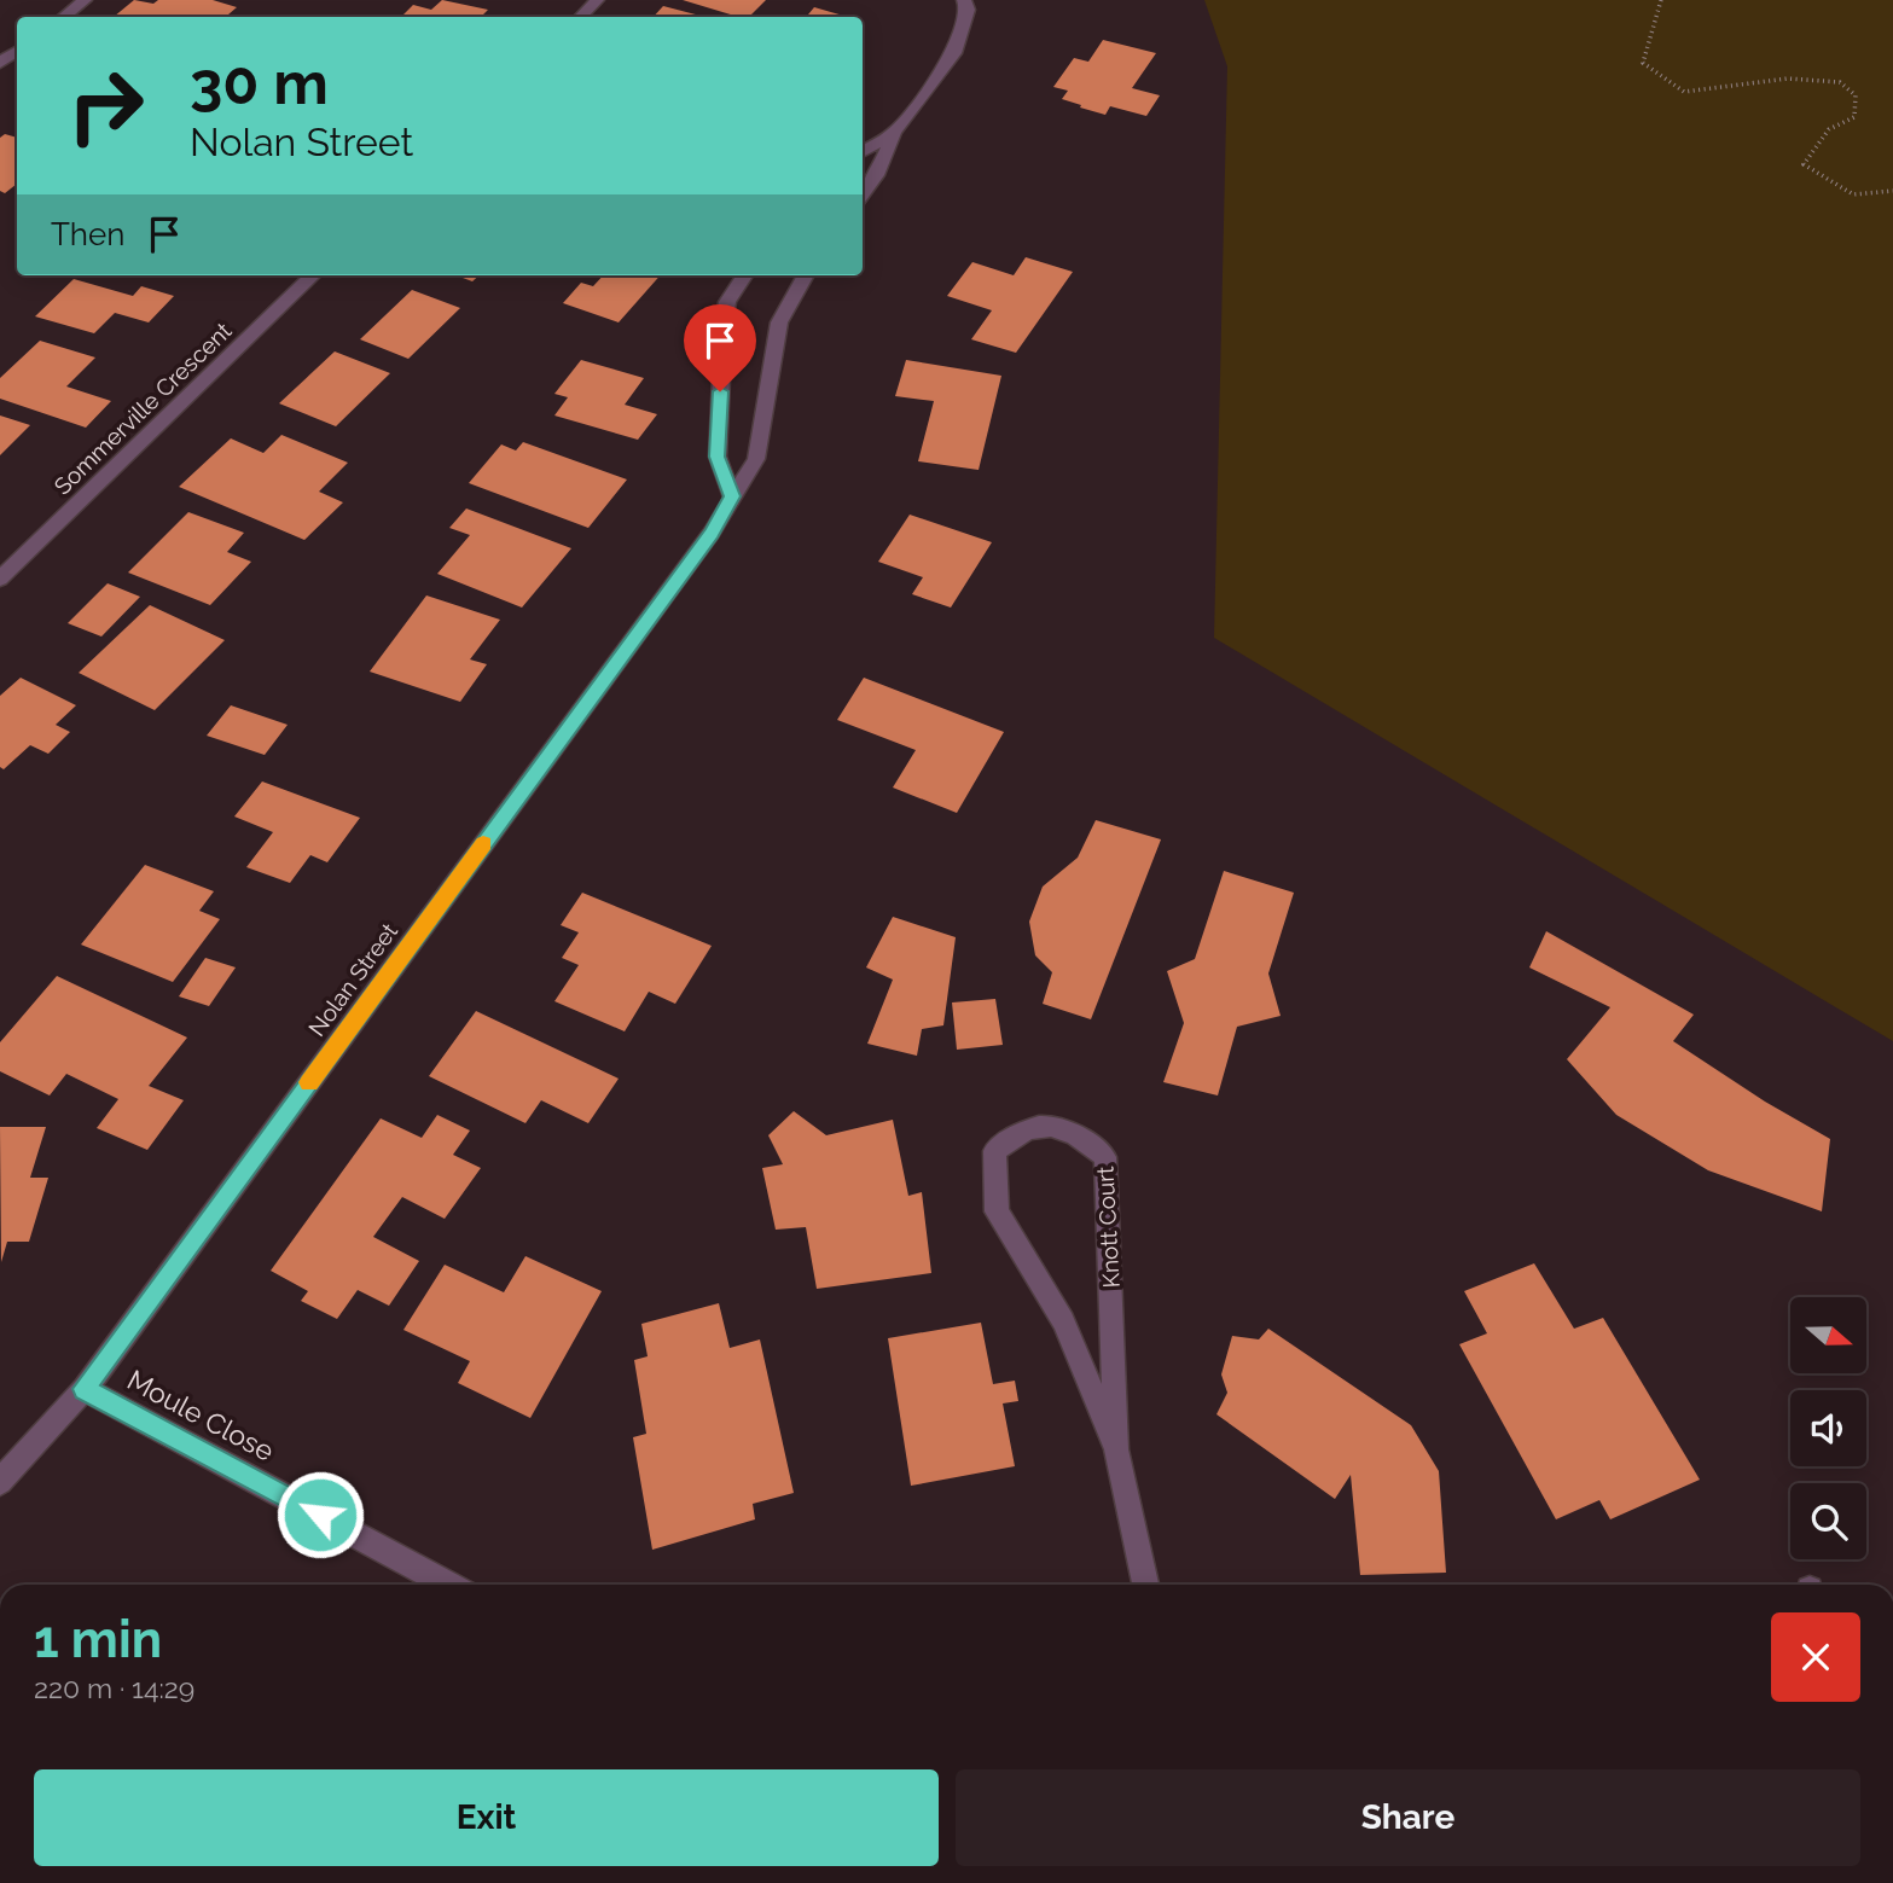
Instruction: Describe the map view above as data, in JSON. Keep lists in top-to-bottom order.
{
  "streets": {
    "street": [
      "Sommerville Crescent",
      "Nolan Street",
      "Knott Court",
      "Moule Close"
    ]
  },
  "crossings": [
    ["Nolan Street", "Moule Close"]
  ],
  "north": "right",
  "page": {
    "turn": ["30 m", "Nolan Street"],
    "then": "Then",
    "heading": ["1 min", "220 m · 14:29"],
    "buttons": ["Exit", "Share"]
  }
}
